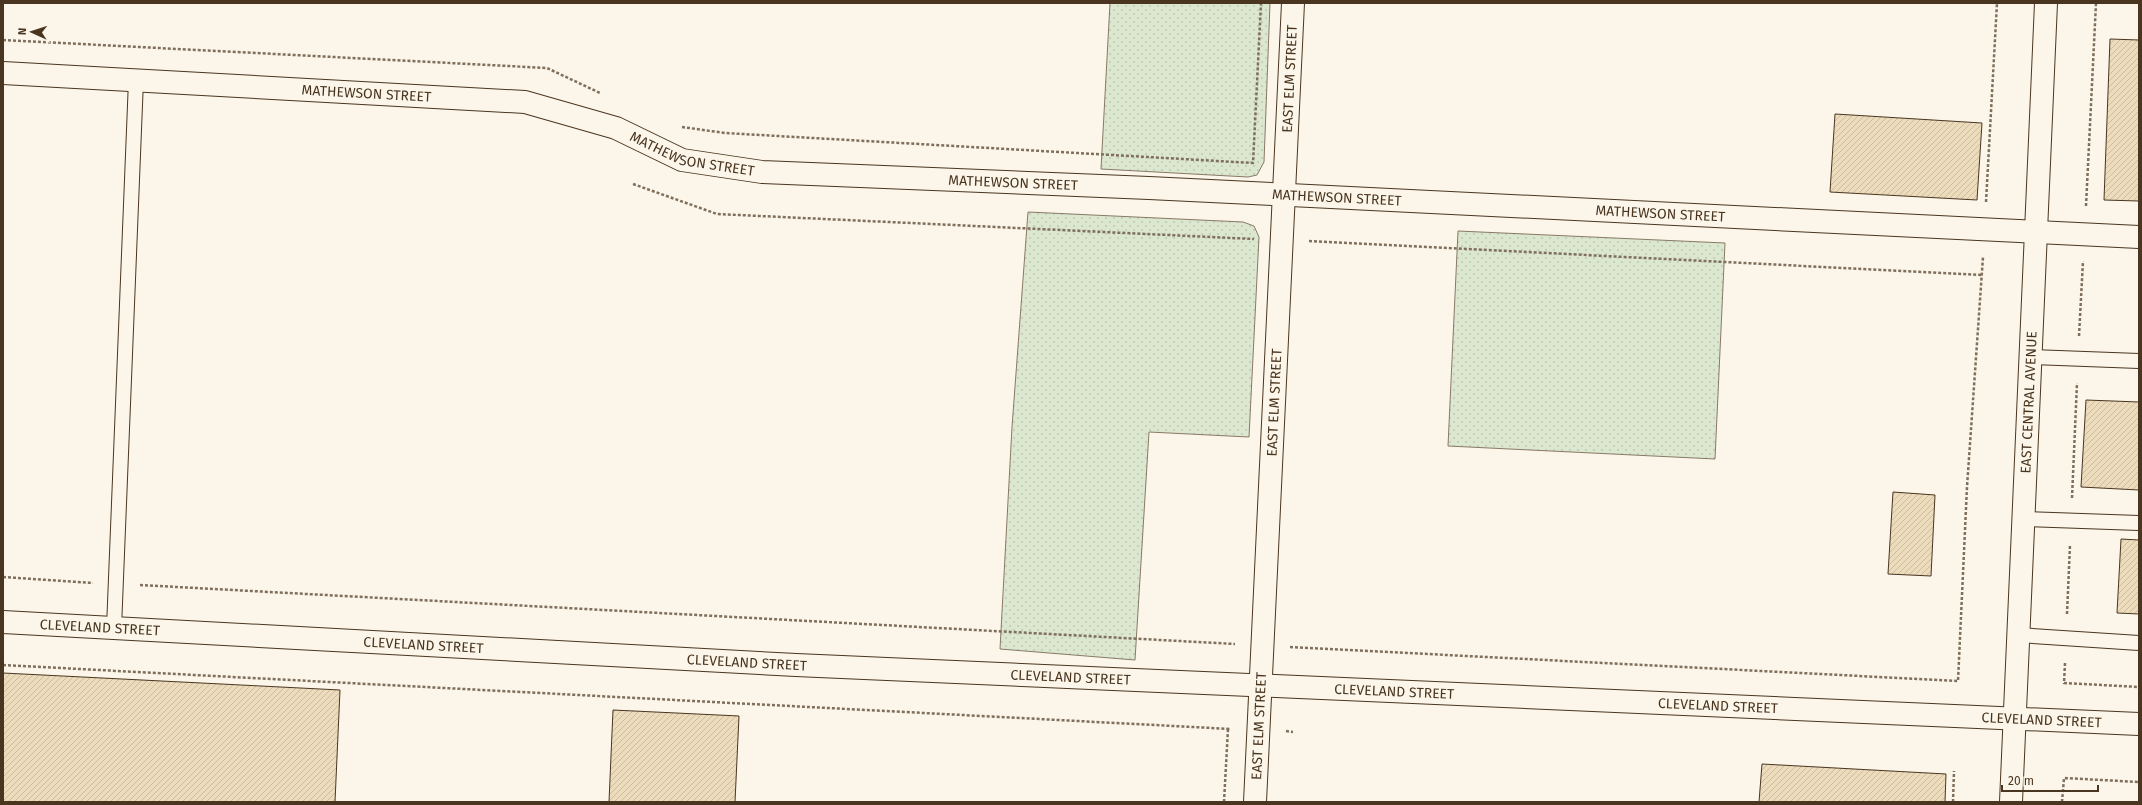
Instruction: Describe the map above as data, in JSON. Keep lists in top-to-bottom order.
{
  "streets": {
    "street": [
      "EAST ELM STREET",
      "MATHEWSON STREET",
      "EAST CENTRAL AVENUE",
      "CLEVELAND STREET"
    ]
  },
  "crossings": [
    ["EAST ELM STREET", "MATHEWSON STREET"],
    ["EAST ELM STREET", "CLEVELAND STREET"],
    ["MATHEWSON STREET", "EAST CENTRAL AVENUE"],
    ["EAST CENTRAL AVENUE", "CLEVELAND STREET"]
  ],
  "scale_bar": "20 m",
  "north": "left"
}
